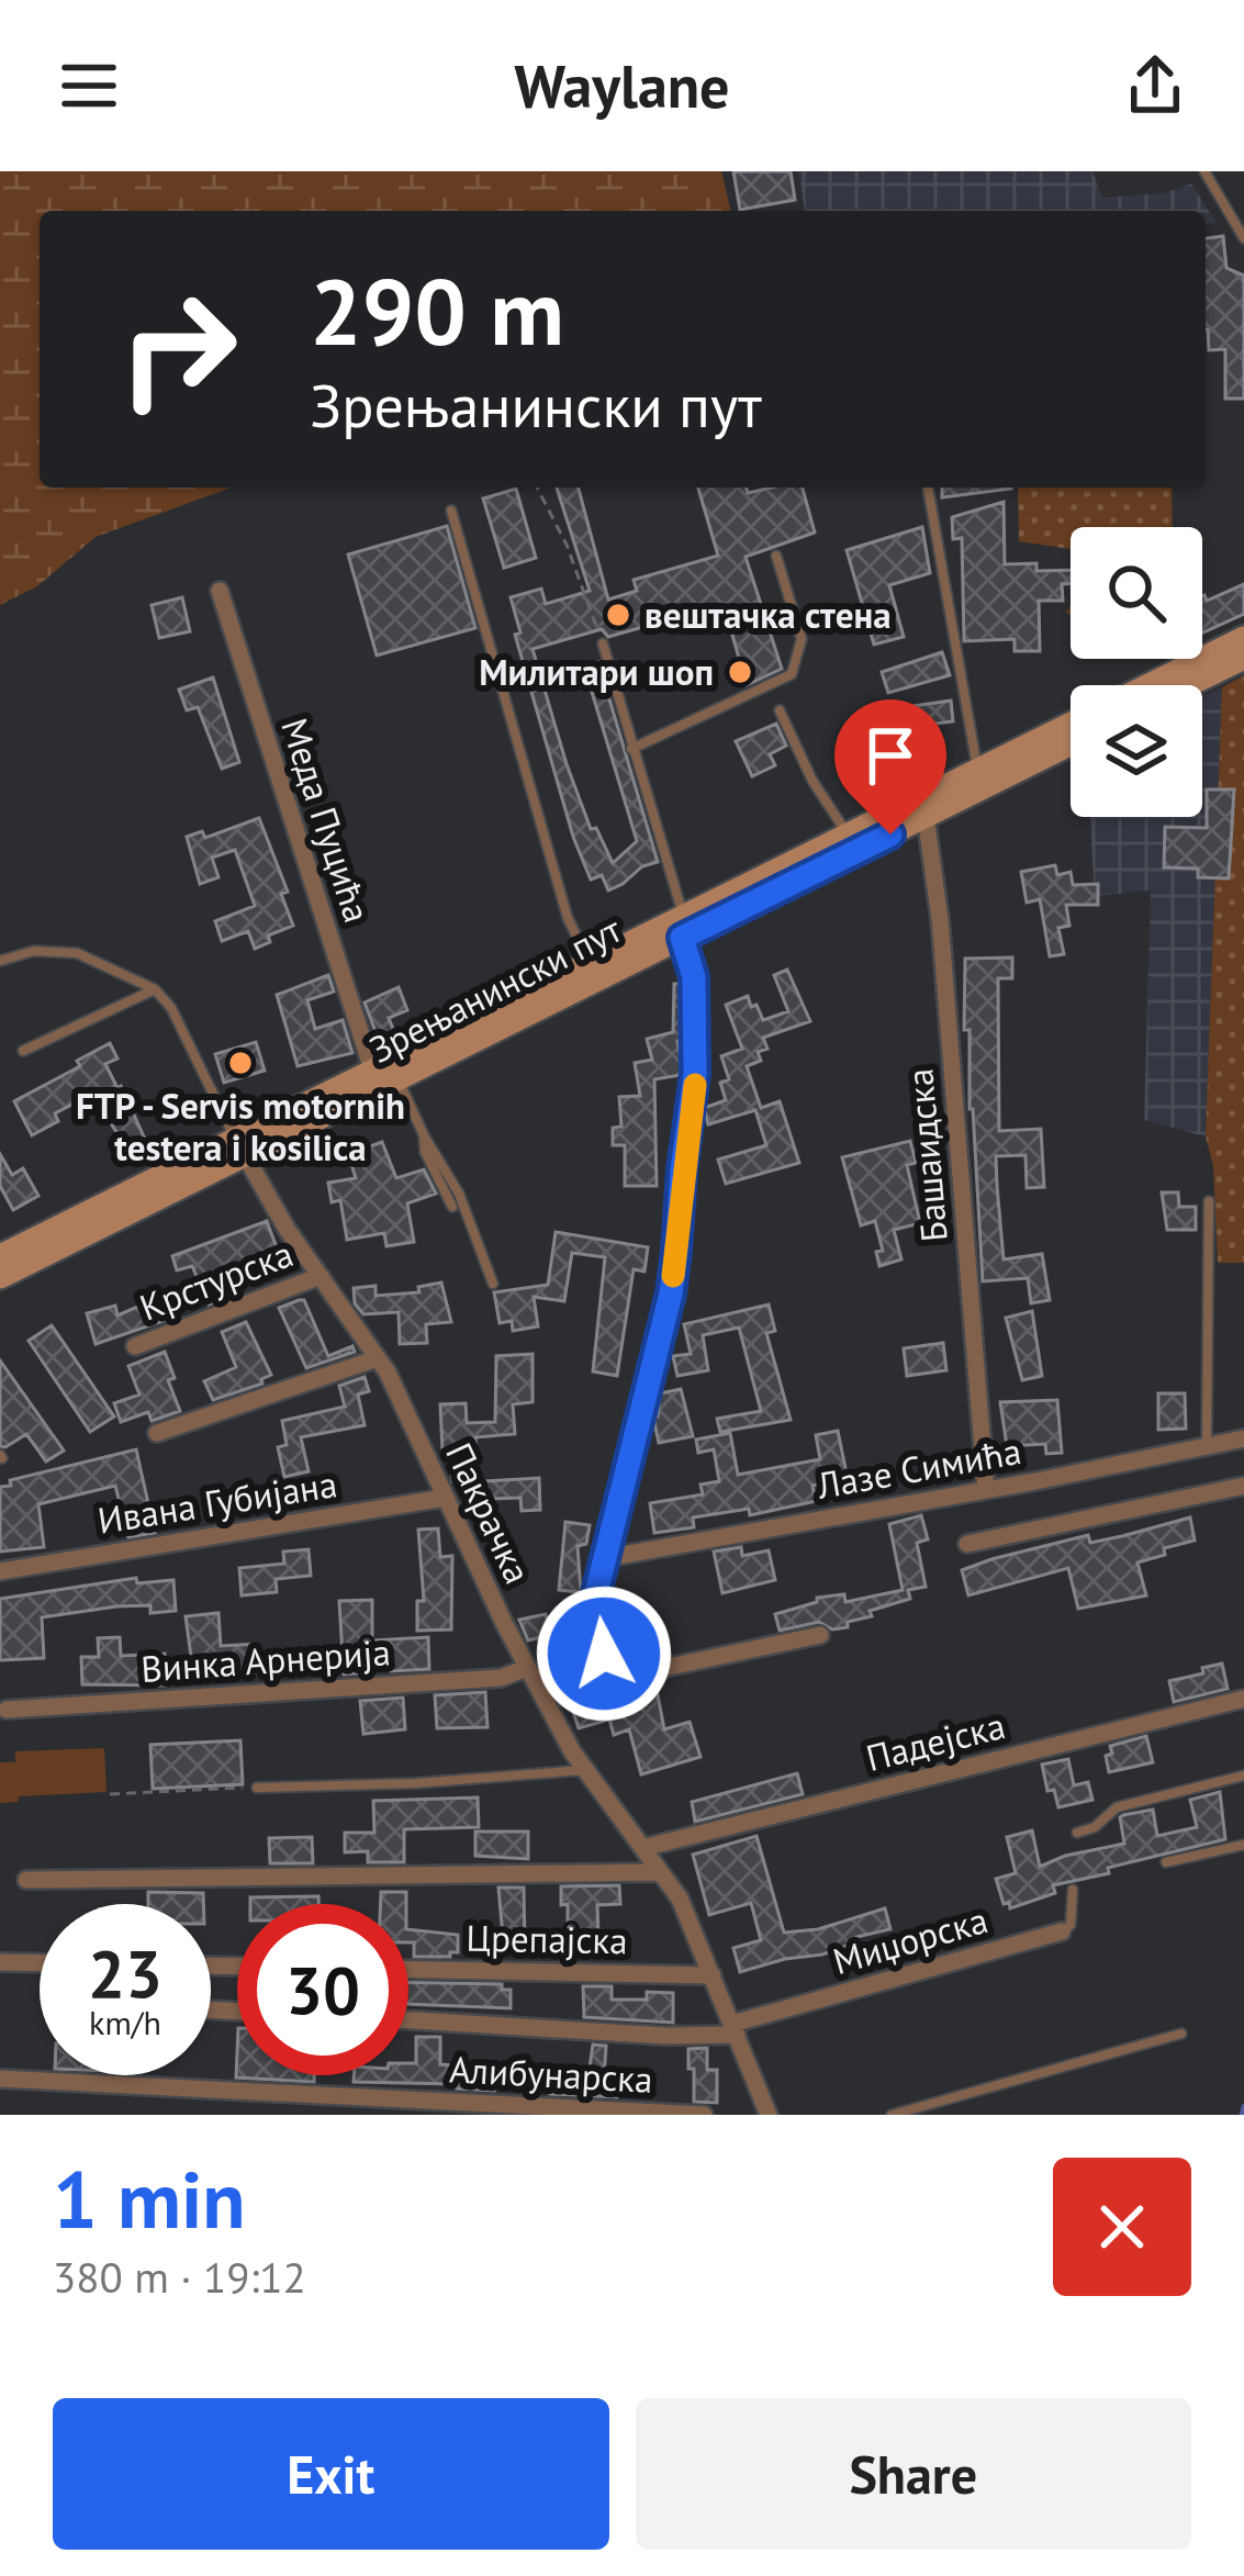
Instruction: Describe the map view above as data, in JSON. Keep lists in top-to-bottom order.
{
  "streets": {
    "main road": ["Зрењанински пут"],
    "street": [
      "Меда Пуцића",
      "Башаидска",
      "Крстурска",
      "Лазе Симића",
      "Ивана Губијана",
      "Пакрачка",
      "Винка Арнерија",
      "Падејска",
      "Црепајска",
      "Миџорска",
      "Алибунарска"
    ]
  },
  "crossings": [
    ["Меда Пуцића", "Зрењанински пут"],
    ["Зрењанински пут", "Башаидска"],
    ["Зрењанински пут", "Пакрачка"],
    ["Башаидска", "Лазе Симића"],
    ["Крстурска", "Пакрачка"],
    ["Ивана Губијана", "Пакрачка"],
    ["Пакрачка", "Винка Арнерија"],
    ["Пакрачка", "Падејска"],
    ["Пакрачка", "Црепајска"],
    ["Пакрачка", "Миџорска"]
  ],
  "places": ["вештачка стена", "Милитари шоп", "FTP - Servis motornih testera i kosilica"],
  "page": {
    "header": "Waylane",
    "turn": ["290 m", "Зрењанински пут"],
    "speed": "23 km/h",
    "limit": "30",
    "heading": ["1 min", "380 m · 19:12"],
    "buttons": ["Exit", "Share"]
  }
}
